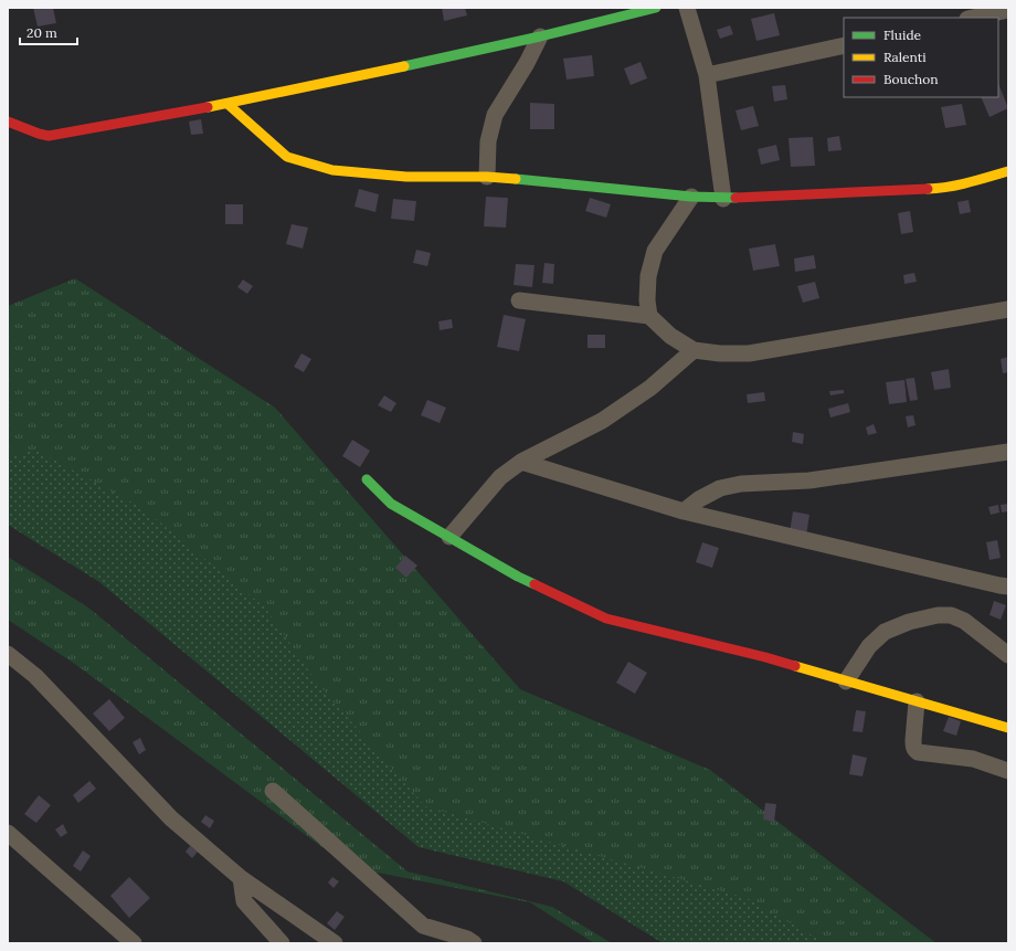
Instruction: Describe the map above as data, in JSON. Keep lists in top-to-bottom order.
{
  "legend": ["Fluide", "Ralenti", "Bouchon"],
  "scale_bar": "20 m"
}
